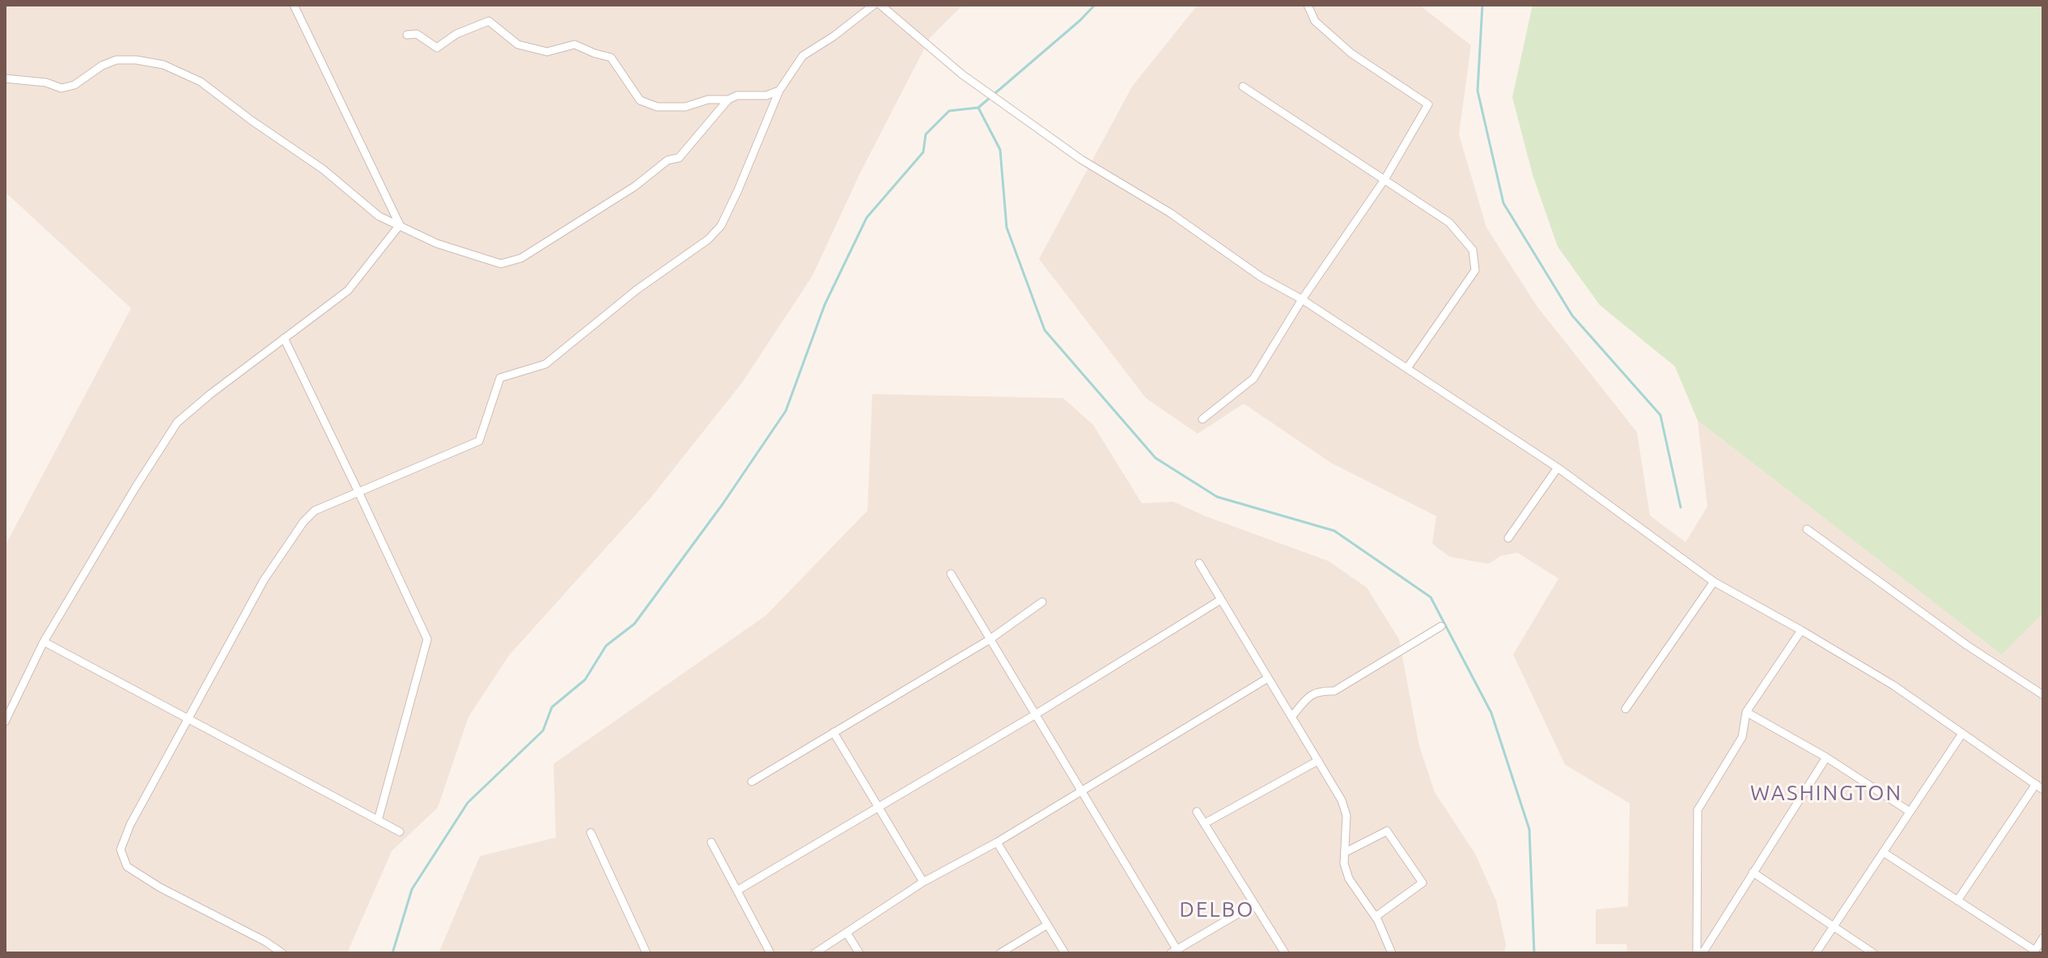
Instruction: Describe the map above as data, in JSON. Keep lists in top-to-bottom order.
{
  "districts": ["WASHINGTON", "DELBO"]
}
